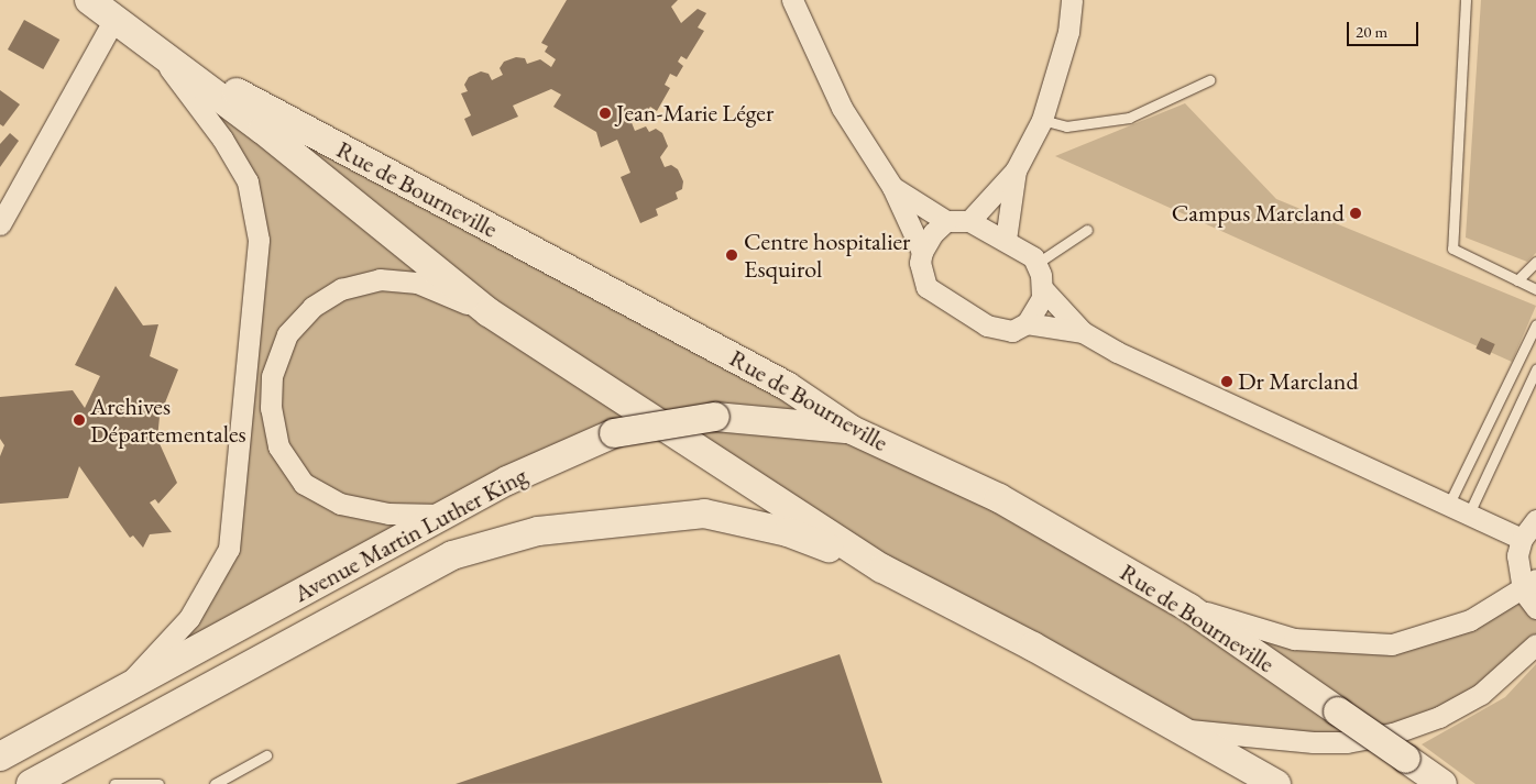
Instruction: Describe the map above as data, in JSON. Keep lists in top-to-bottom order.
{
  "streets": {
    "main road": ["Rue de Bourneville", "Avenue Martin Luther King"]
  },
  "crossings": [
    ["Rue de Bourneville", "Avenue Martin Luther King"]
  ],
  "places": [
    "Jean-Marie Léger",
    "Campus Marcland",
    "Centre hospitalier Esquirol",
    "Dr Marcland",
    "Archives Départementales"
  ],
  "scale_bar": "20 m"
}
